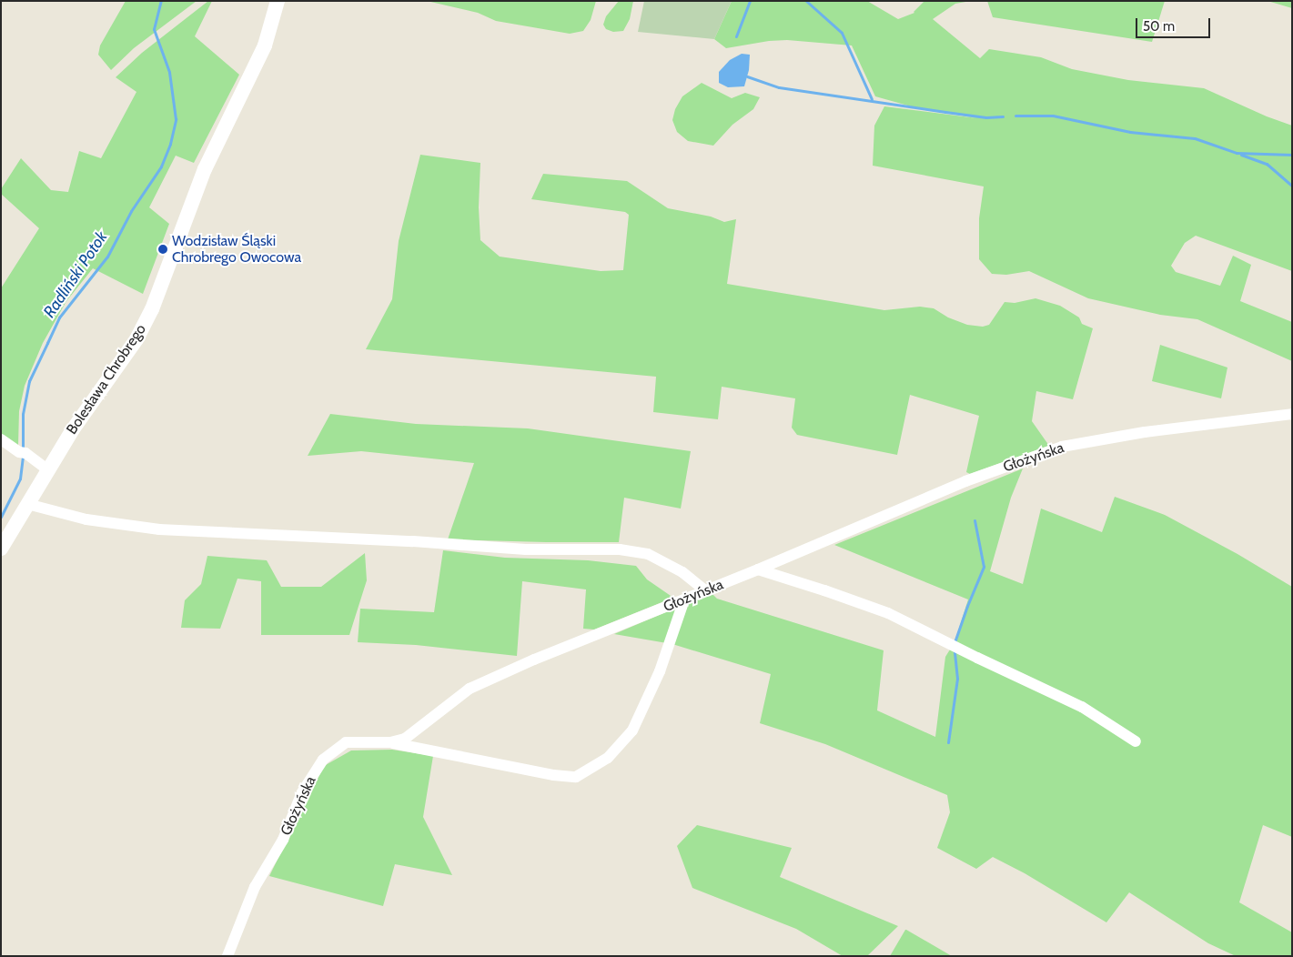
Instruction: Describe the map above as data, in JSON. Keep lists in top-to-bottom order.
{
  "streets": {
    "street": ["Bolesława Chrobrego", "Głożyńska"]
  },
  "water": ["Radliński Potok"],
  "places": ["Wodzisław Śląski Chrobrego Owocowa"],
  "scale_bar": "50 m"
}
